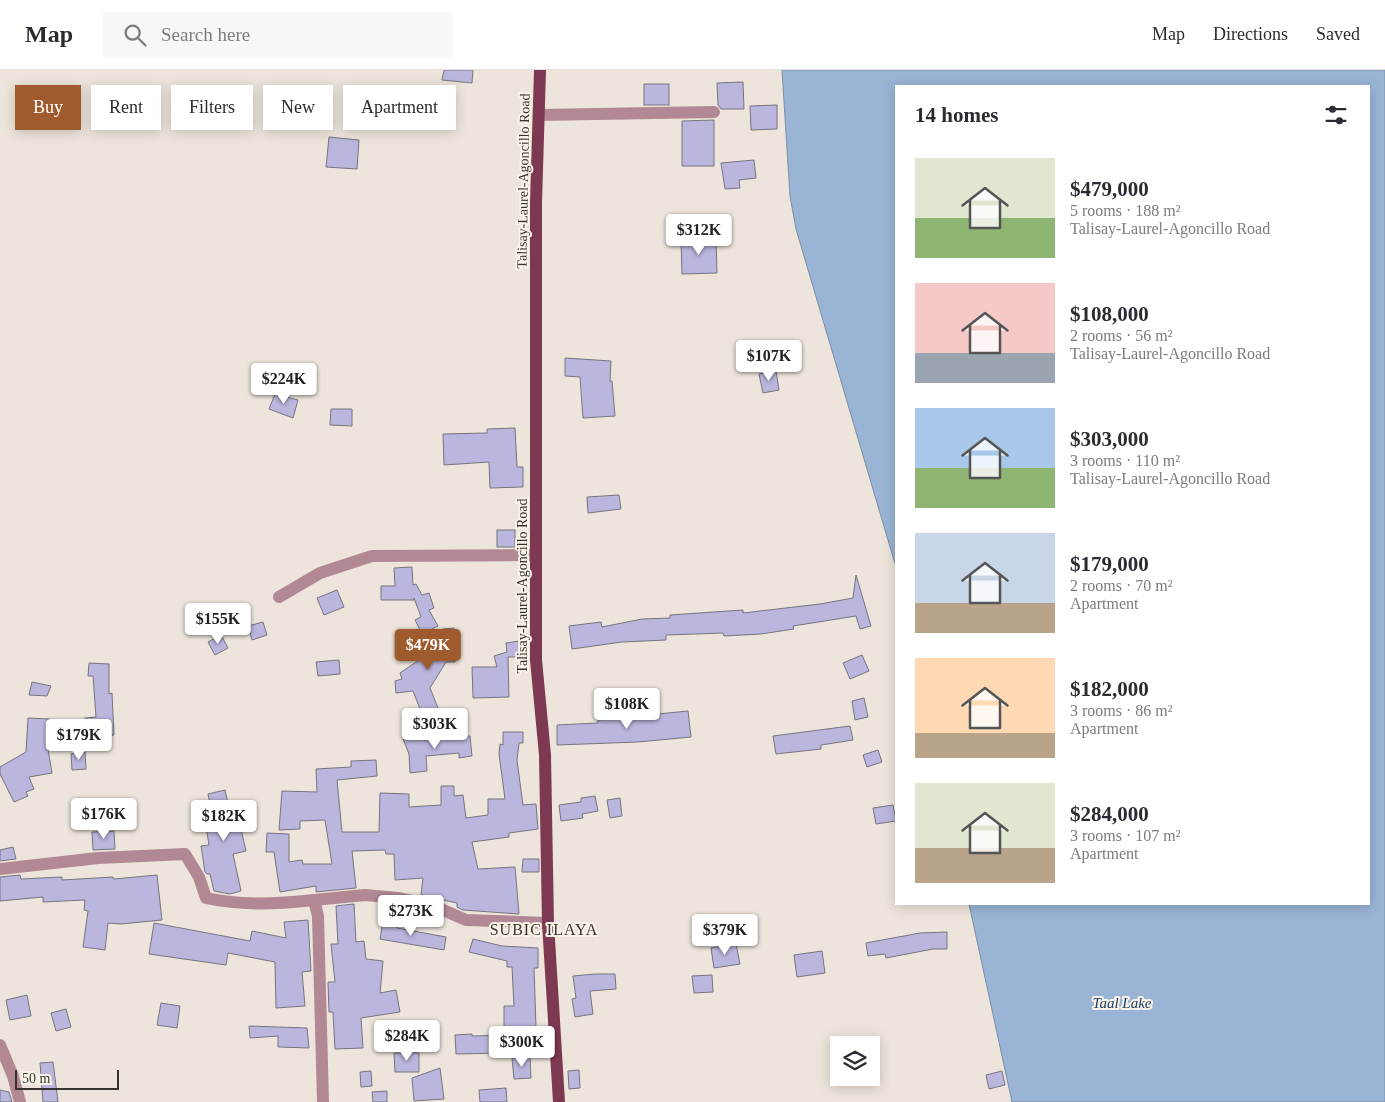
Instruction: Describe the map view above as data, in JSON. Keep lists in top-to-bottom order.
{
  "streets": {
    "main road": ["Talisay-Laurel-Agoncillo Road"]
  },
  "districts": ["SUBIC ILAYA"],
  "water": ["Taal Lake"],
  "scale_bar": "50 m",
  "page": {
    "header": "Map",
    "search": "Search here",
    "nav": ["Map", "Directions", "Saved"],
    "chip": [
      "Buy",
      "Rent",
      "Filters",
      "New",
      "Apartment"
    ],
    "heading": "14 homes",
    "list": [
      {
        "name": "$479,000",
        "note": "5 rooms · 188 m² · Talisay-Laurel-Agoncillo Road"
      },
      {
        "name": "$108,000",
        "note": "2 rooms · 56 m² · Talisay-Laurel-Agoncillo Road"
      },
      {
        "name": "$303,000",
        "note": "3 rooms · 110 m² · Talisay-Laurel-Agoncillo Road"
      },
      {
        "name": "$179,000",
        "note": "2 rooms · 70 m² · Apartment"
      },
      {
        "name": "$182,000",
        "note": "3 rooms · 86 m² · Apartment"
      },
      {
        "name": "$284,000",
        "note": "3 rooms · 107 m² · Apartment"
      }
    ],
    "price": [
      "$312K",
      "$107K",
      "$224K",
      "$155K",
      "$479K",
      "$108K",
      "$303K",
      "$179K",
      "$176K",
      "$182K",
      "$273K",
      "$379K",
      "$284K",
      "$300K"
    ],
    "scale": "50 m"
  }
}
